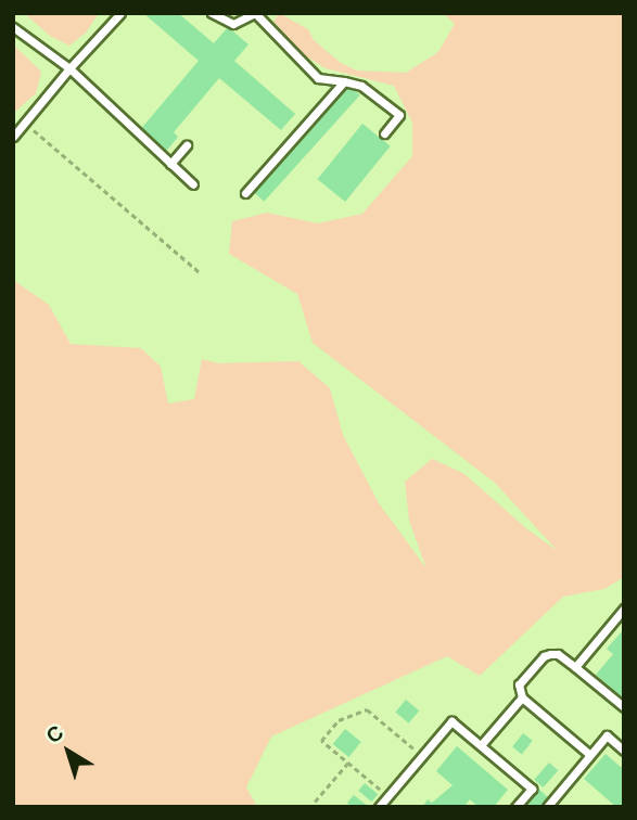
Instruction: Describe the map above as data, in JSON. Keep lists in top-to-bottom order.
{
  "north": "top left"
}
